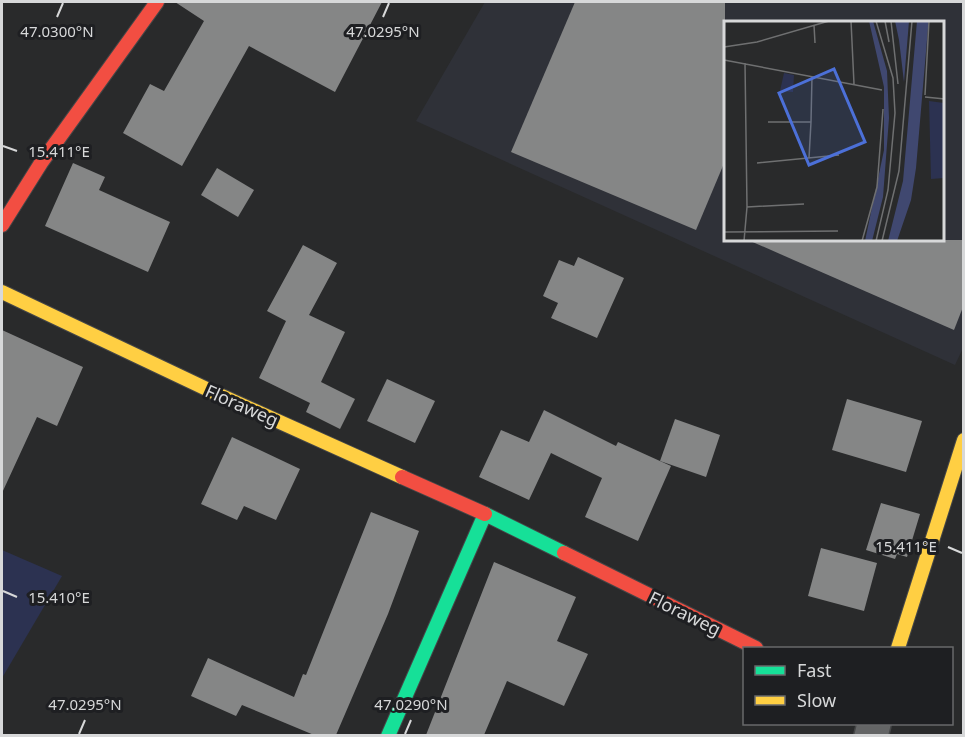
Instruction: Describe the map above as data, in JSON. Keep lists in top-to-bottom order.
{
  "streets": {
    "street": ["Floraweg"]
  },
  "legend": ["Fast", "Slow"],
  "coordinates": [
    "47.0300°N",
    "47.0295°N",
    "15.411°E",
    "15.410°E",
    "47.0290°N"
  ]
}
